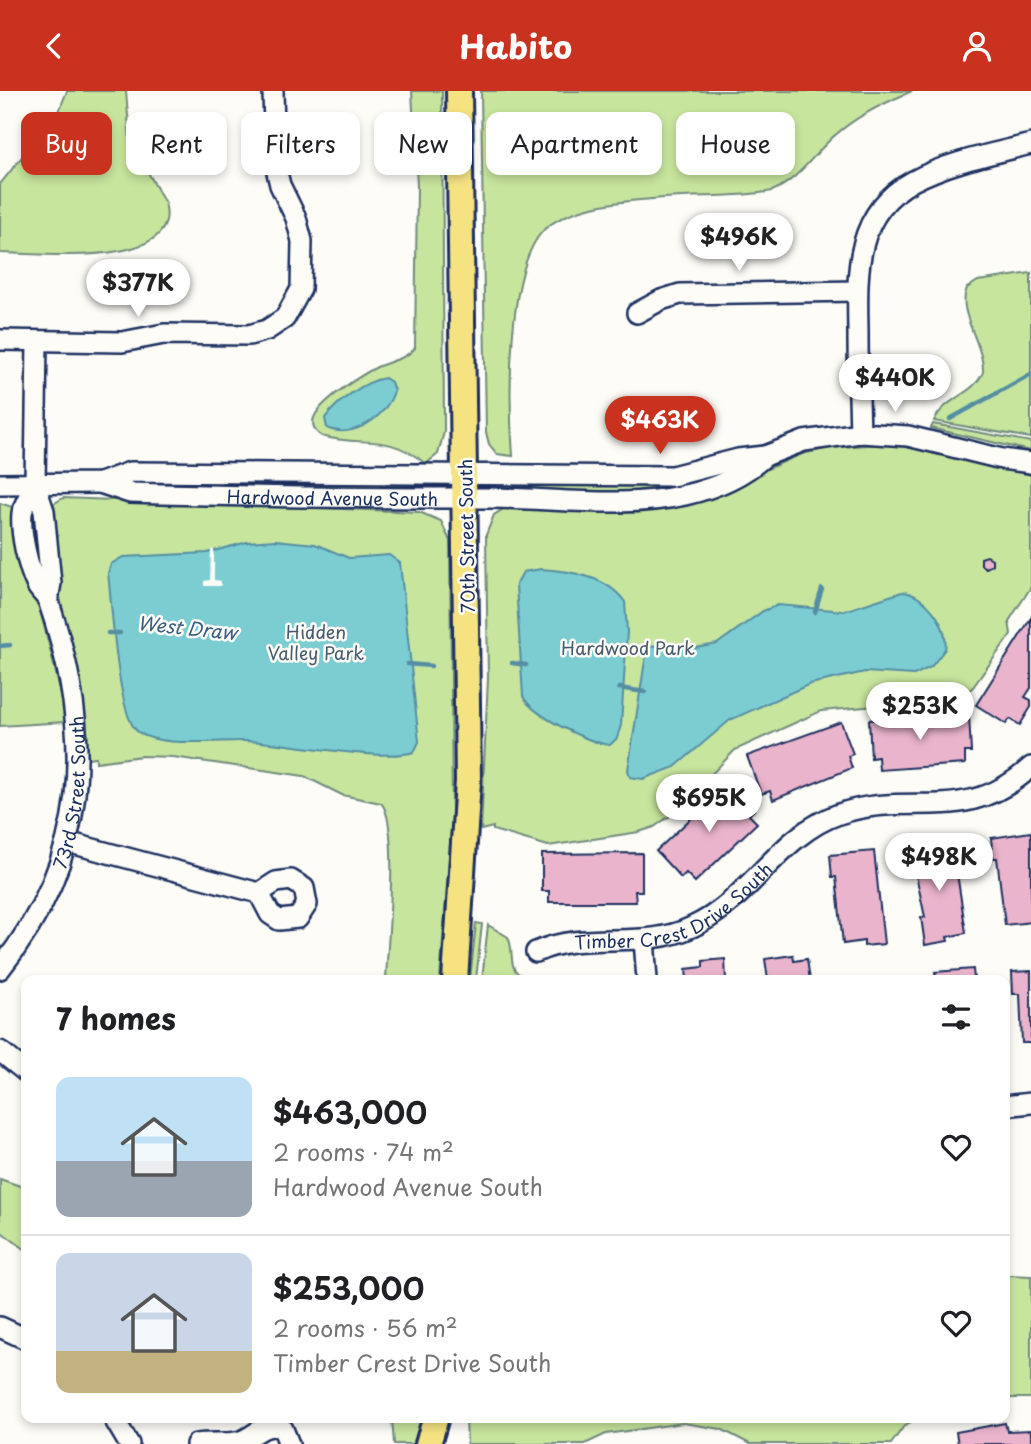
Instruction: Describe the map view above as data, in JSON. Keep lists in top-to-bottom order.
{
  "streets": {
    "main road": ["70th Street South"],
    "street": ["Hardwood Avenue South", "73rd Street South", "Timber Crest Drive South"]
  },
  "crossings": [
    ["Hardwood Avenue South", "70th Street South"],
    ["Hardwood Avenue South", "73rd Street South"]
  ],
  "water": ["West Draw"],
  "parks": ["Hidden Valley Park", "Hardwood Park"],
  "page": {
    "header": "Habito",
    "chip": [
      "Buy",
      "Rent",
      "Filters",
      "New",
      "Apartment",
      "House"
    ],
    "price": [
      "$496K",
      "$377K",
      "$440K",
      "$463K",
      "$253K",
      "$695K",
      "$498K"
    ],
    "heading": "7 homes",
    "list": [
      {
        "name": "$463,000",
        "note": "2 rooms · 74 m² · Hardwood Avenue South"
      },
      {
        "name": "$253,000",
        "note": "2 rooms · 56 m² · Timber Crest Drive South"
      }
    ]
  }
}
